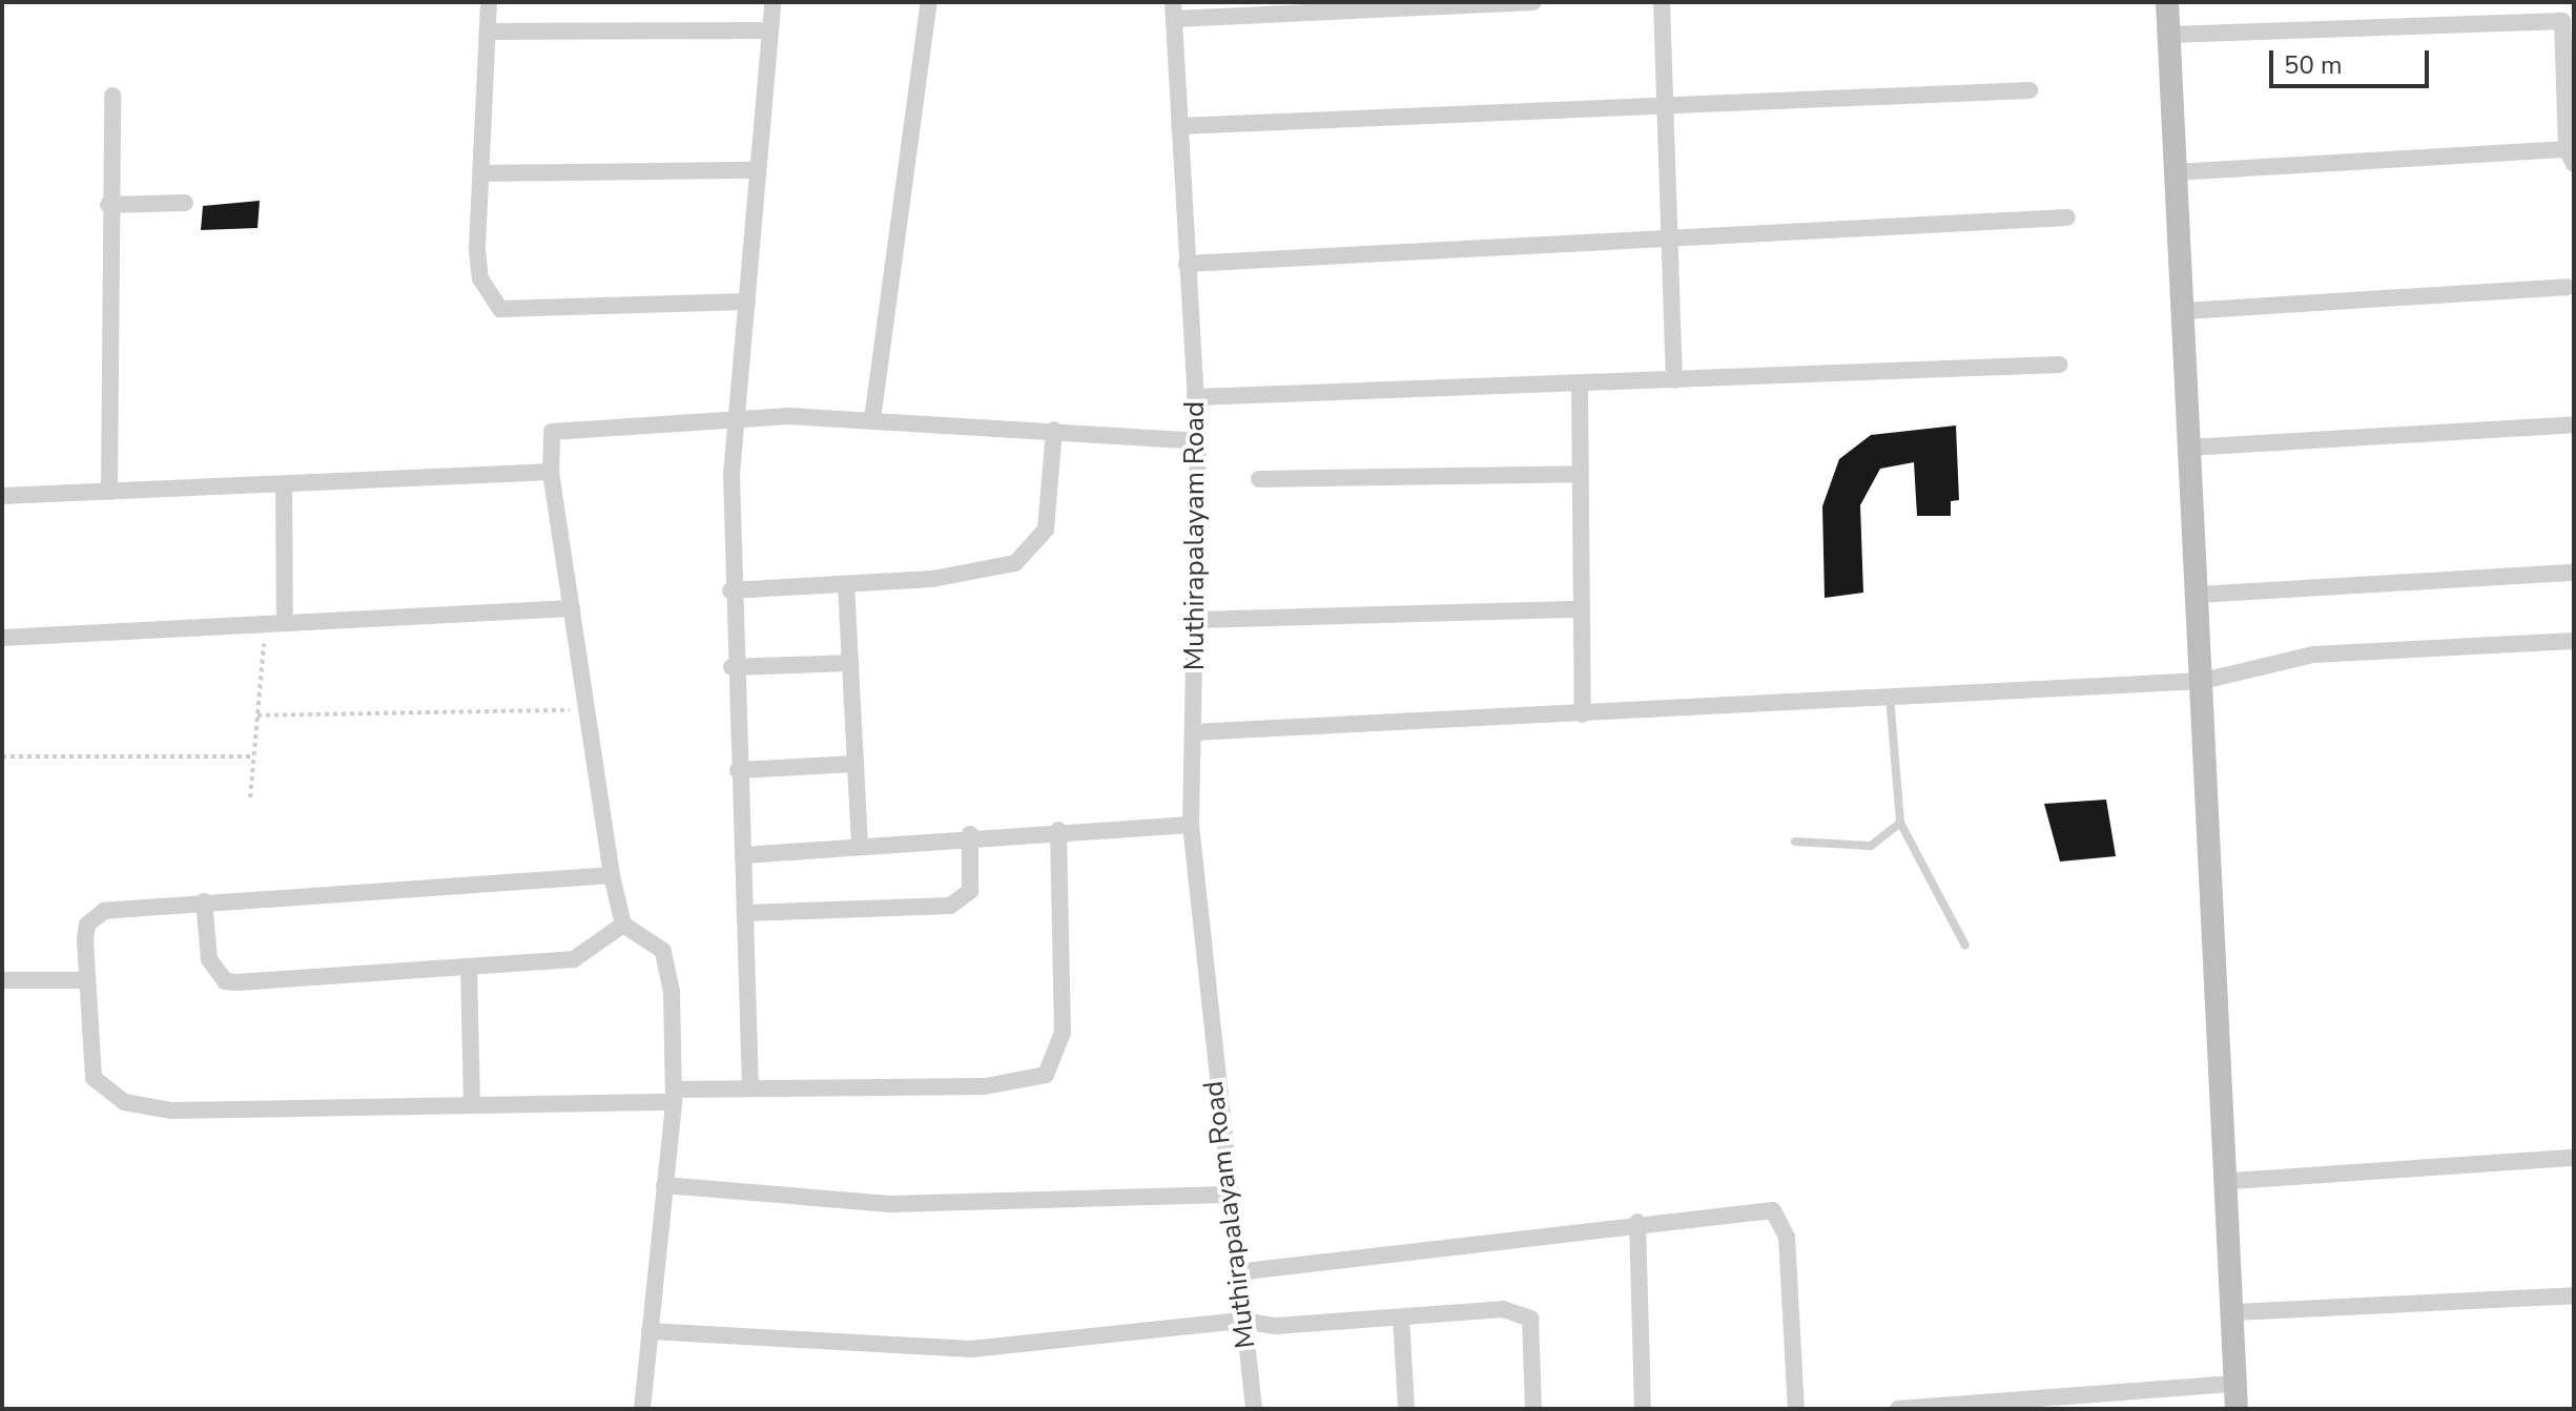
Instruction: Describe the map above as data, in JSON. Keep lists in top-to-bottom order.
{
  "streets": {
    "street": ["Muthirapalayam Road"]
  },
  "scale_bar": "50 m"
}
